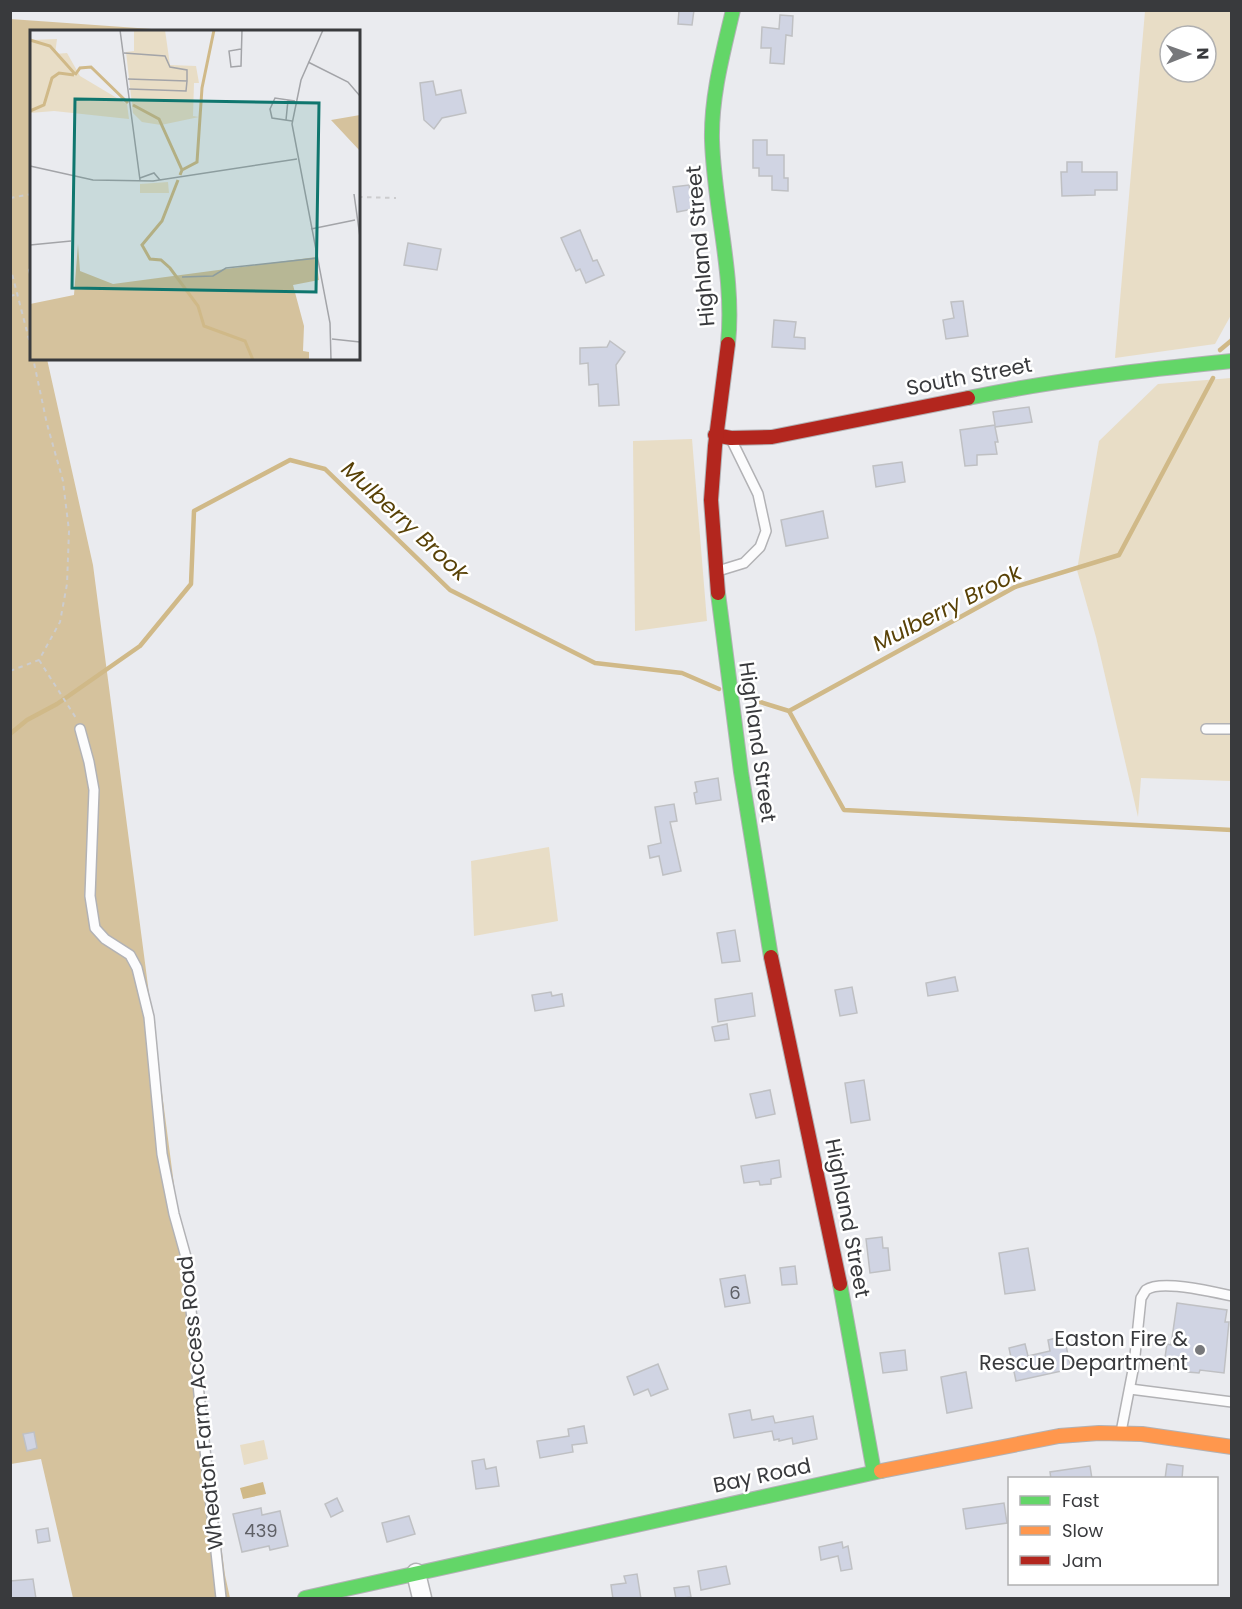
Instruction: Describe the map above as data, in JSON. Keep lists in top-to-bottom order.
{
  "streets": {
    "street": ["Highland Street", "South Street", "Bay Road"],
    "lane": ["Wheaton Farm Access Road"]
  },
  "crossings": [
    ["Highland Street", "South Street"],
    ["Highland Street", "Bay Road"]
  ],
  "water": ["Mulberry Brook"],
  "places": ["Easton Fire & Rescue Department"],
  "house_numbers": ["6", "439"],
  "legend": ["Fast", "Slow", "Jam"],
  "north": "right"
}
